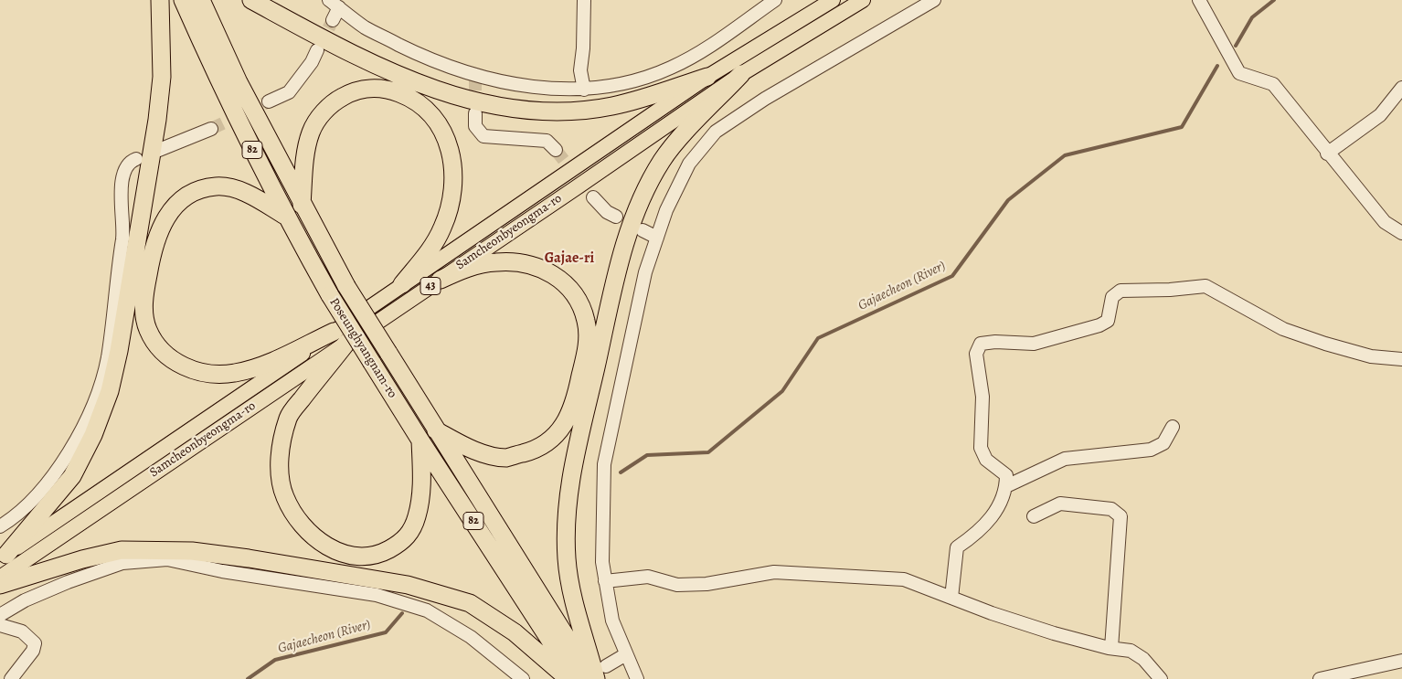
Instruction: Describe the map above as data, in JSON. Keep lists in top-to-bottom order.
{
  "streets": {
    "highway": ["82", "Poseunghyangnam-ro"],
    "main road": ["Samcheonbyeongma-ro", "43"]
  },
  "districts": ["Gajae-ri"],
  "water": ["Gajaecheon (River)"]
}
